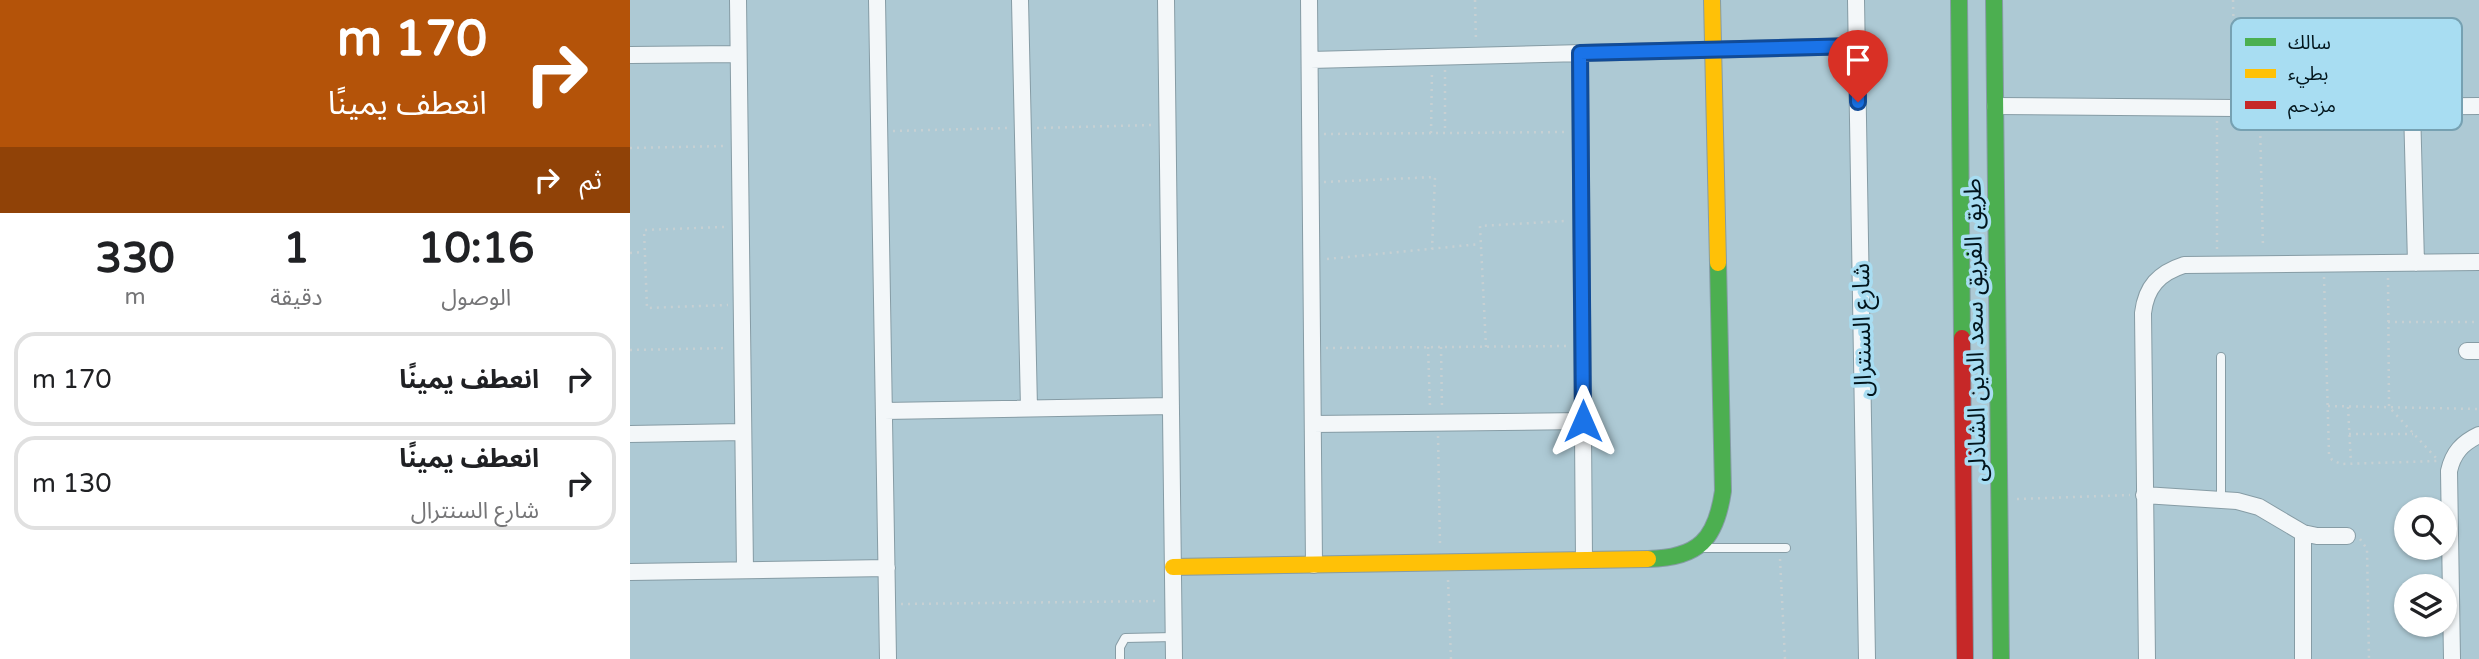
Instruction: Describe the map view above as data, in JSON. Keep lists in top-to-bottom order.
{
  "streets": {
    "street": ["شارع السنترال", "طريق الفريق سعد الدين الشاذلى"]
  },
  "legend": ["سالك", "بطيء", "مزدحم"],
  "page": {
    "turn": ["170 m", "انعطف يمينًا"],
    "then": "ثم",
    "eta": [
      "10:16",
      "الوصول",
      "1",
      "دقيقة",
      "330",
      "m"
    ],
    "list": [
      {
        "name": "انعطف يمينًا",
        "value": "170 m"
      },
      {
        "name": "انعطف يمينًا",
        "note": "شارع السنترال",
        "value": "130 m"
      }
    ]
  }
}
